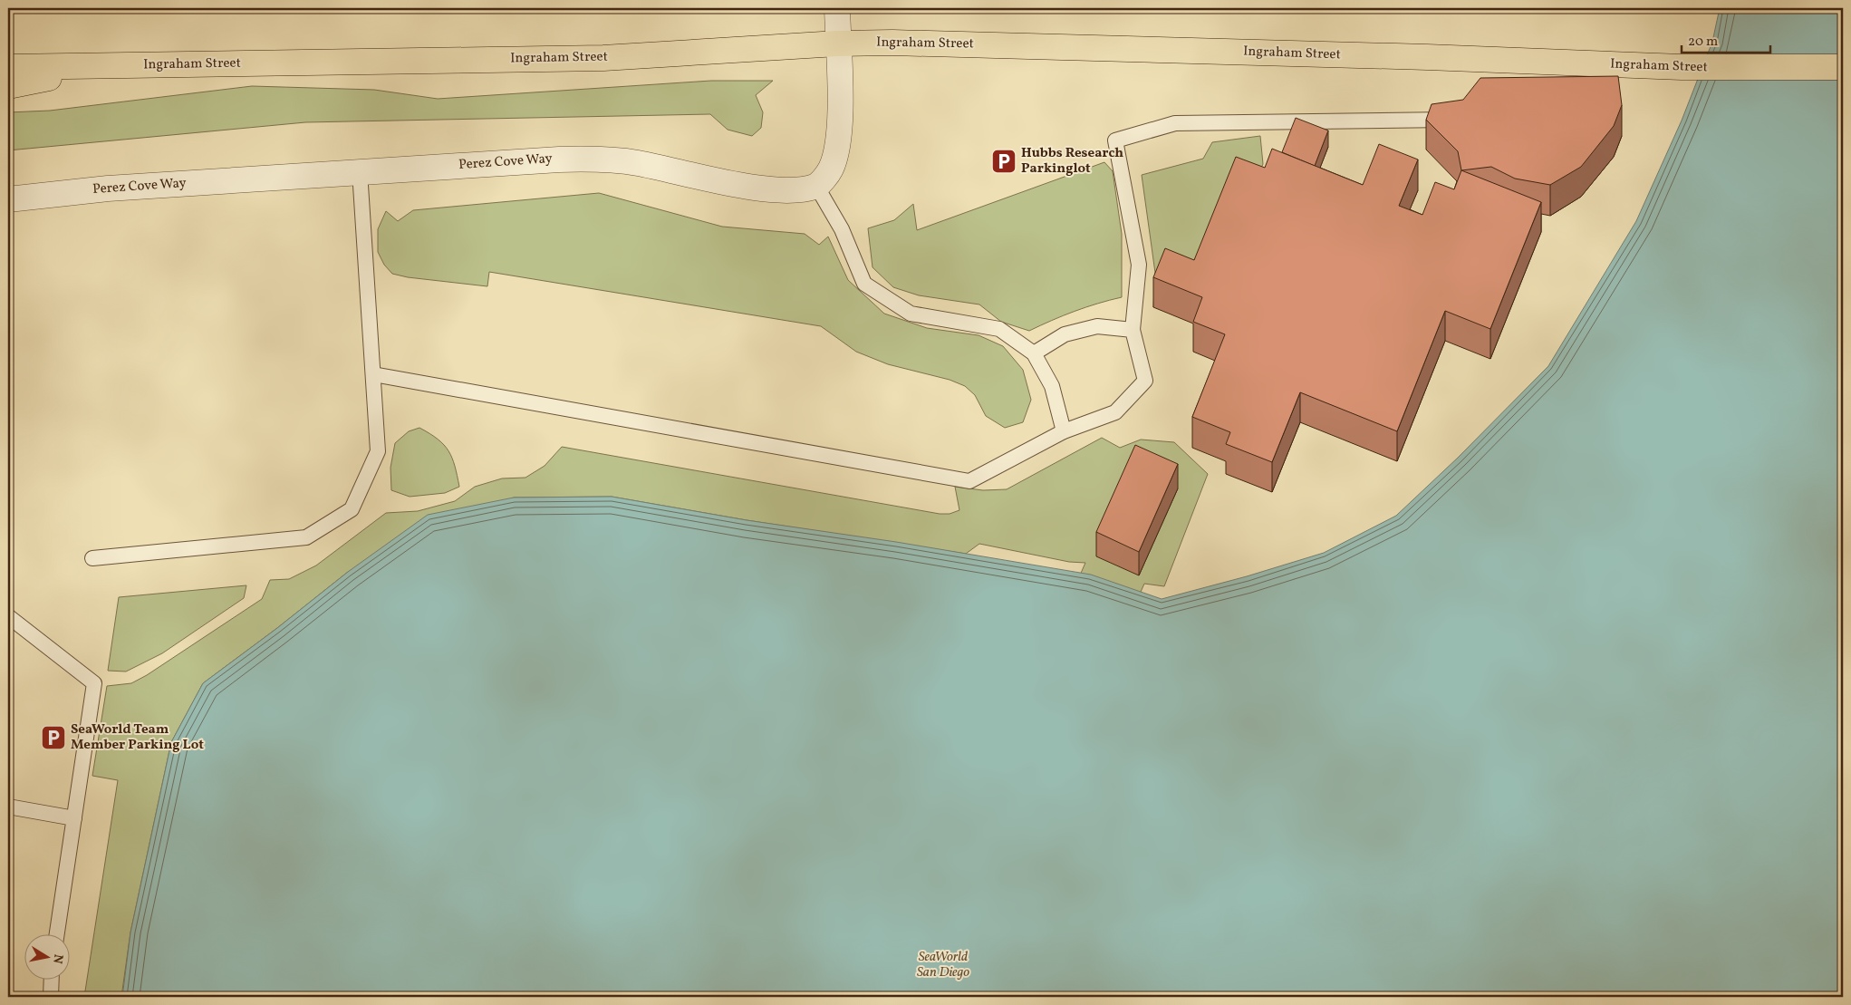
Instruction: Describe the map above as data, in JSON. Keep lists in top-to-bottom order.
{
  "streets": {
    "main road": ["Ingraham Street"],
    "street": ["Perez Cove Way"]
  },
  "parks": ["SeaWorld San Diego"],
  "places": {
    "parking": ["Hubbs Research Parkinglot", "SeaWorld Team Member Parking Lot"]
  },
  "scale_bar": "20 m",
  "north": "right"
}
